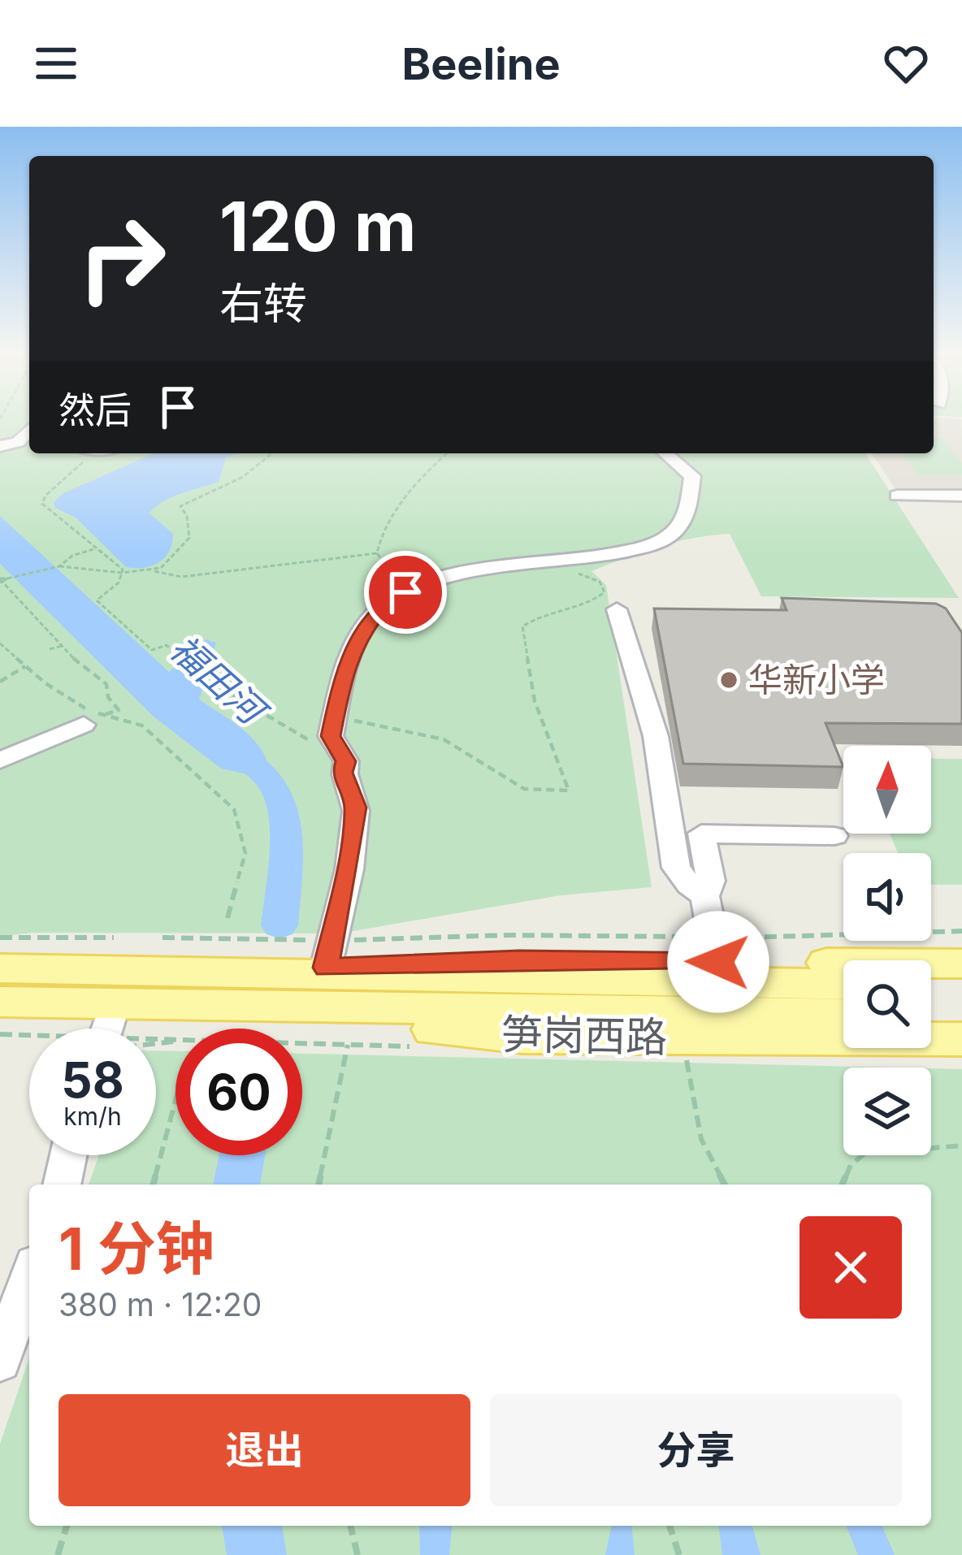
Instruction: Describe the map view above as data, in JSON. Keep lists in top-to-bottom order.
{
  "streets": {
    "main road": ["笋岗西路"]
  },
  "water": ["福田河"],
  "places": ["华新小学"],
  "north": "top",
  "page": {
    "header": "Beeline",
    "turn": ["120 m", "右转"],
    "then": "然后",
    "speed": "58 km/h",
    "limit": "60",
    "heading": ["1 分钟", "380 m · 12:20"],
    "buttons": ["退出", "分享"]
  }
}
